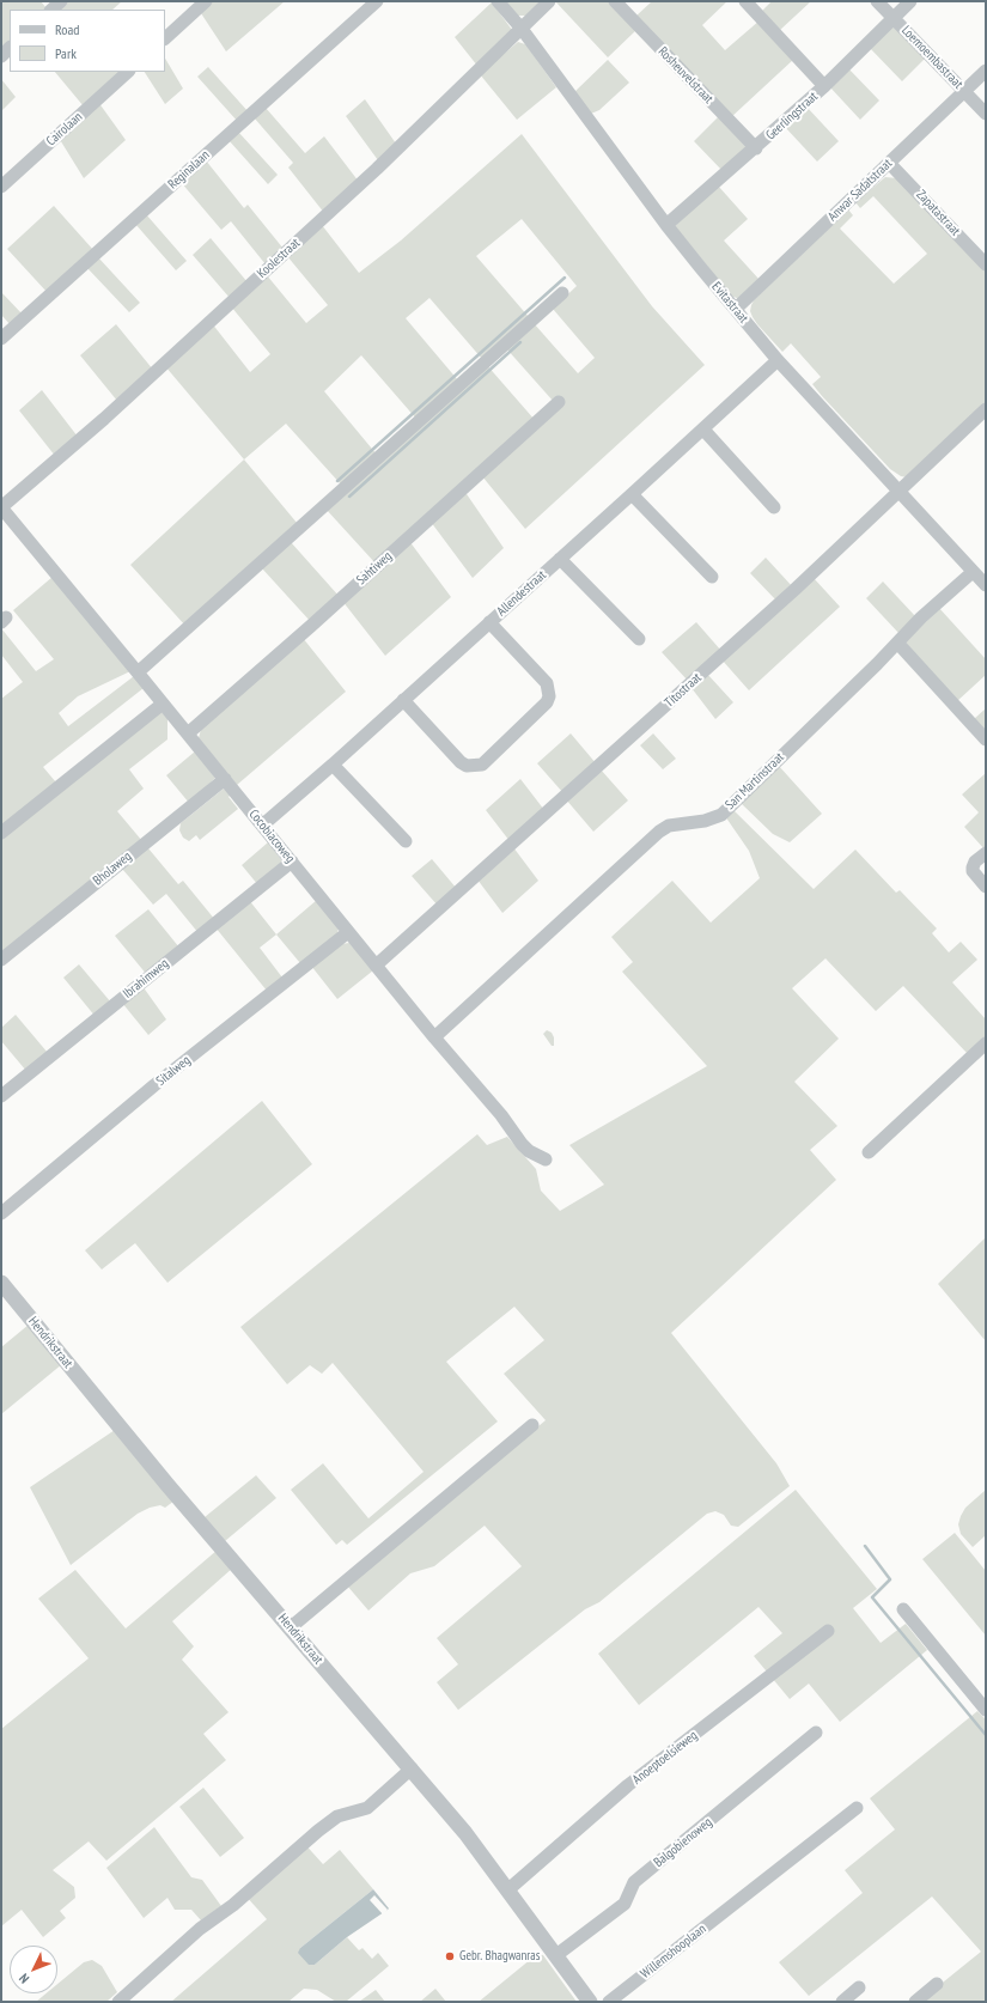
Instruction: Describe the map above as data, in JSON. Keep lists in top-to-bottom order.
{
  "streets": {
    "street": [
      "Loemoembastraat",
      "Rosheuvelstraat",
      "Geerlingstraat",
      "Cairolaan",
      "Reginalaan",
      "Anwar Sadatstraat",
      "Zapatastraat",
      "Koolestraat",
      "Evitastraat",
      "Sahtiweg",
      "Allendestraat",
      "Titostraat",
      "San Martinstraat",
      "Cocobiacoweg",
      "Bholaweg",
      "Ibrahimweg",
      "Sitalweg",
      "Hendrikstraat",
      "Anoeptoelsieweg",
      "Balgobienoweg",
      "Willemshooplaan"
    ]
  },
  "crossings": [
    ["Loemoembastraat", "Geerlingstraat"],
    ["Loemoembastraat", "Anwar Sadatstraat"],
    ["Rosheuvelstraat", "Geerlingstraat"],
    ["Geerlingstraat", "Evitastraat"],
    ["Anwar Sadatstraat", "Zapatastraat"],
    ["Anwar Sadatstraat", "Evitastraat"],
    ["Koolestraat", "Evitastraat"],
    ["Koolestraat", "Cocobiacoweg"],
    ["Evitastraat", "Allendestraat"],
    ["Evitastraat", "Titostraat"],
    ["Evitastraat", "San Martinstraat"],
    ["Sahtiweg", "Cocobiacoweg"],
    ["Allendestraat", "Cocobiacoweg"],
    ["Titostraat", "Cocobiacoweg"],
    ["San Martinstraat", "Cocobiacoweg"],
    ["Cocobiacoweg", "Bholaweg"],
    ["Cocobiacoweg", "Ibrahimweg"],
    ["Cocobiacoweg", "Sitalweg"],
    ["Hendrikstraat", "Anoeptoelsieweg"],
    ["Hendrikstraat", "Balgobienoweg"]
  ],
  "places": ["Gebr. Bhagwanras"],
  "legend": ["Road", "Park"],
  "north": "bottom left"
}
